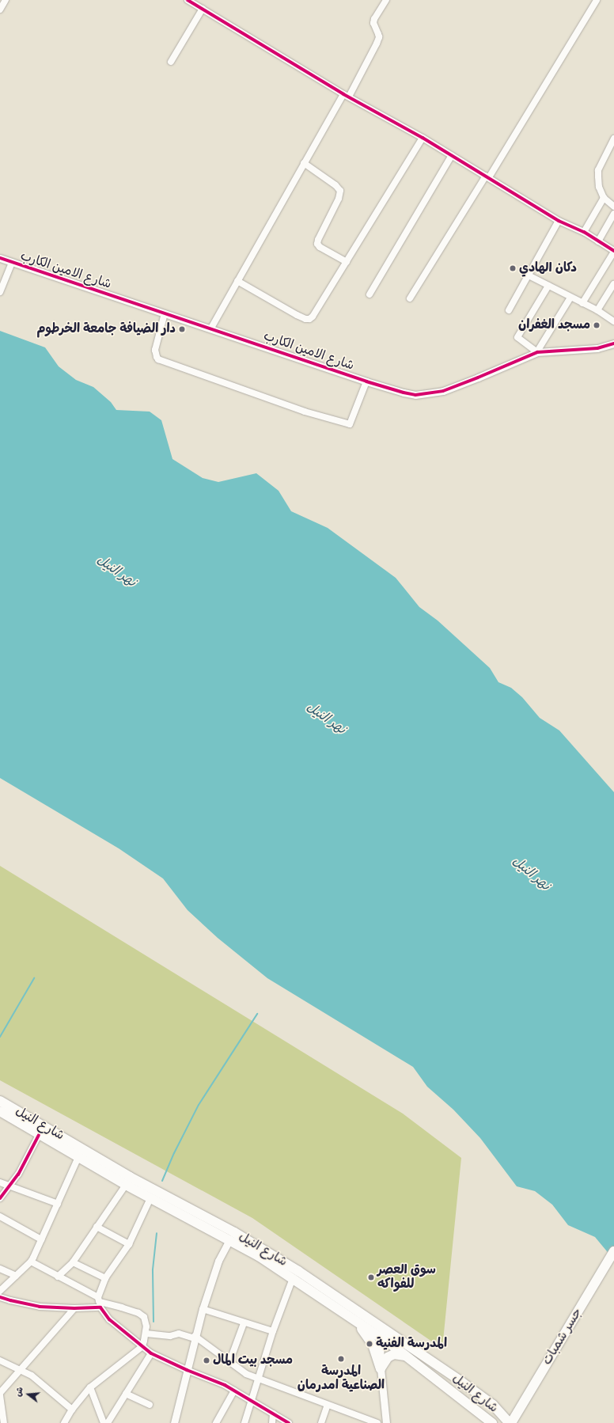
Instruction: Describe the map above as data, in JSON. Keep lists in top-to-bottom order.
{
  "streets": {
    "main road": ["شارع النيل", "جسر شمبات"],
    "street": ["شارع الامين الكارب"]
  },
  "crossings": [
    ["شارع النيل", "جسر شمبات"]
  ],
  "water": ["نهر النيل"],
  "places": [
    "دكان الهادي",
    "مسجد الغفران",
    "دار الضيافة جامعة الخرطوم",
    "سوق العصر للفواكه",
    "المدرسة الفنية",
    "المدرسة الصناعية امدرمان",
    "مسجد بيت المال"
  ],
  "north": "left"
}
